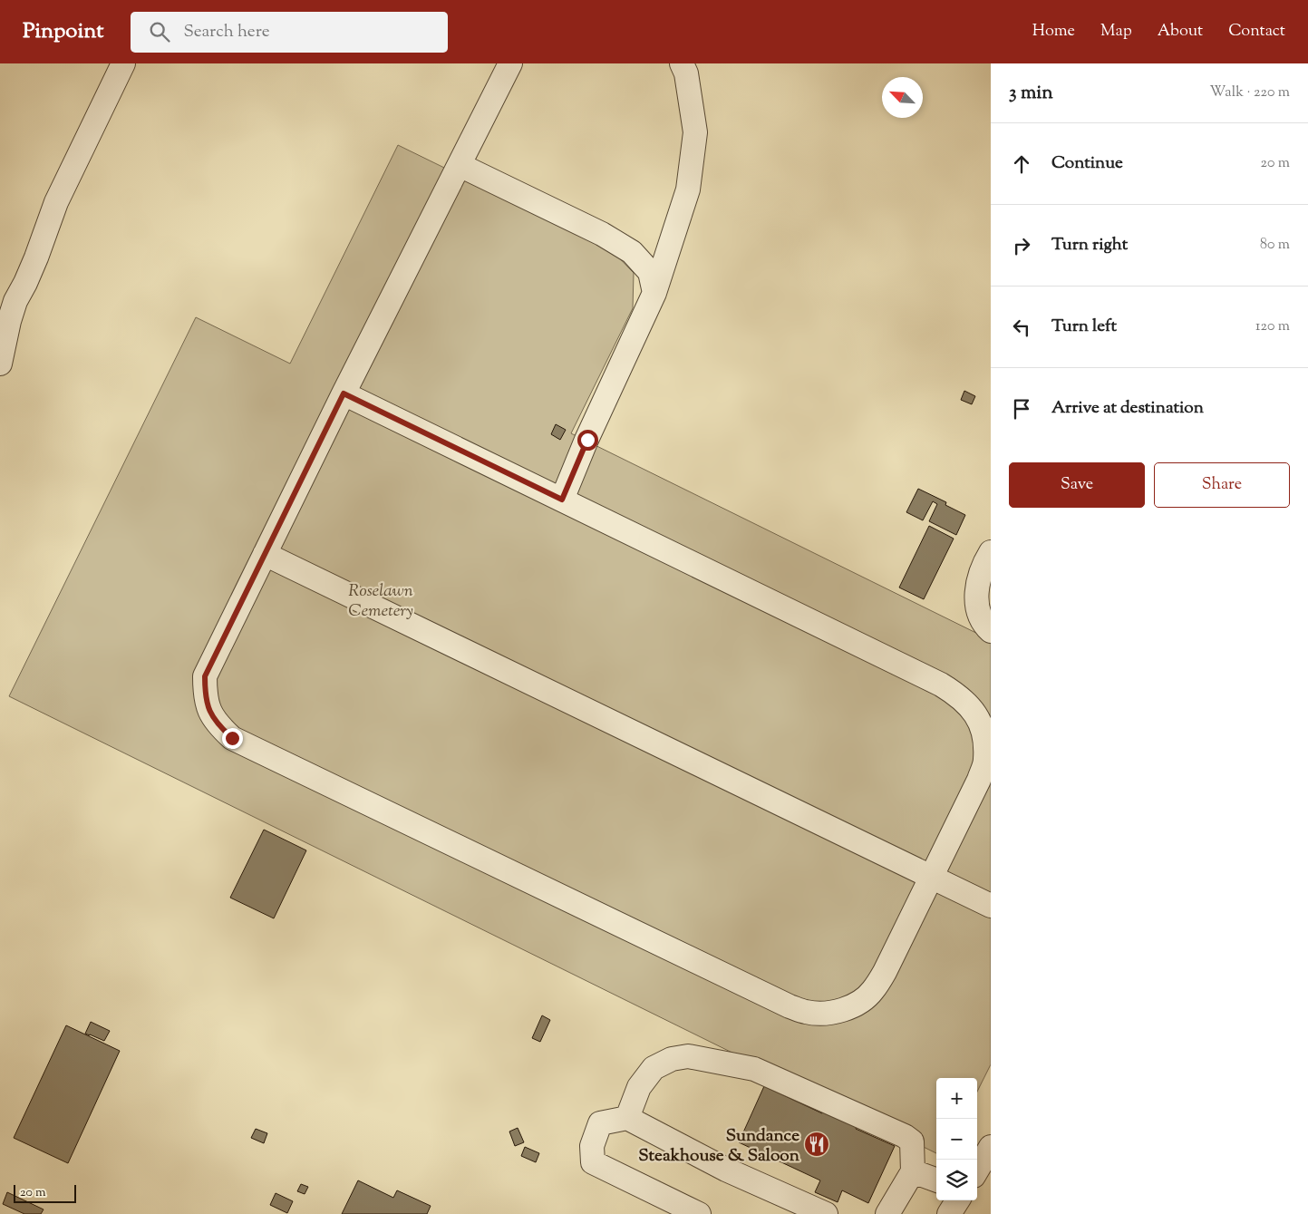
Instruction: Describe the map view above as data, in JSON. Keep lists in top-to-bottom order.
{
  "parks": ["Roselawn Cemetery"],
  "places": {
    "restaurant": ["Sundance Steakhouse & Saloon"]
  },
  "scale_bar": "20 m",
  "north": "top left",
  "page": {
    "header": "Pinpoint",
    "search": "Search here",
    "nav": [
      "Home",
      "Map",
      "About",
      "Contact"
    ],
    "heading": ["3 min", "Walk · 220 m"],
    "list": [
      ["Continue", "20 m"],
      ["Turn right", "80 m"],
      ["Turn left", "120 m"],
      "Arrive at destination"
    ],
    "buttons": ["Save", "Share"],
    "map_buttons": ["+", "−"],
    "scale": "20 m"
  }
}
